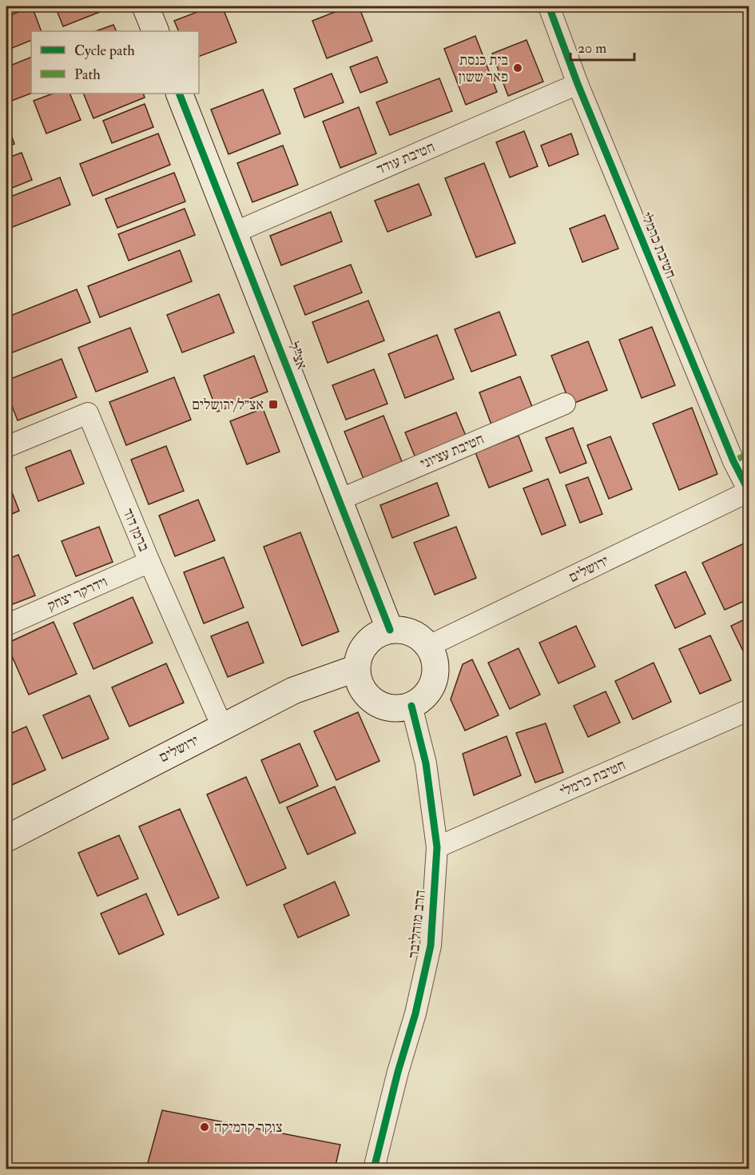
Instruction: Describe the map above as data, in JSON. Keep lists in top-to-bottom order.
{
  "streets": {
    "street": [
      "חטיבת עודד",
      "חטיבת כרמלי",
      "אצ\"ל",
      "חטיבת עציוני",
      "ברמן דוד",
      "ירושלים",
      "וידרקר יצחק",
      "הרב מוהליבר"
    ]
  },
  "crossings": [
    ["חטיבת עודד", "חטיבת כרמלי"],
    ["חטיבת עודד", "אצ\"ל"],
    ["חטיבת כרמלי", "ירושלים"],
    ["חטיבת כרמלי", "הרב מוהליבר"],
    ["אצ\"ל", "חטיבת עציוני"],
    ["אצ\"ל", "ירושלים"],
    ["אצ\"ל", "הרב מוהליבר"],
    ["ברמן דוד", "ירושלים"],
    ["ברמן דוד", "וידרקר יצחק"],
    ["ירושלים", "הרב מוהליבר"]
  ],
  "places": {
    "other": ["בית כנסת פאר ששון", "צוקר קרמיקה"],
    "transit": ["אצ״ל/ירושלים"]
  },
  "legend": ["Cycle path", "Path"],
  "scale_bar": "20 m"
}
